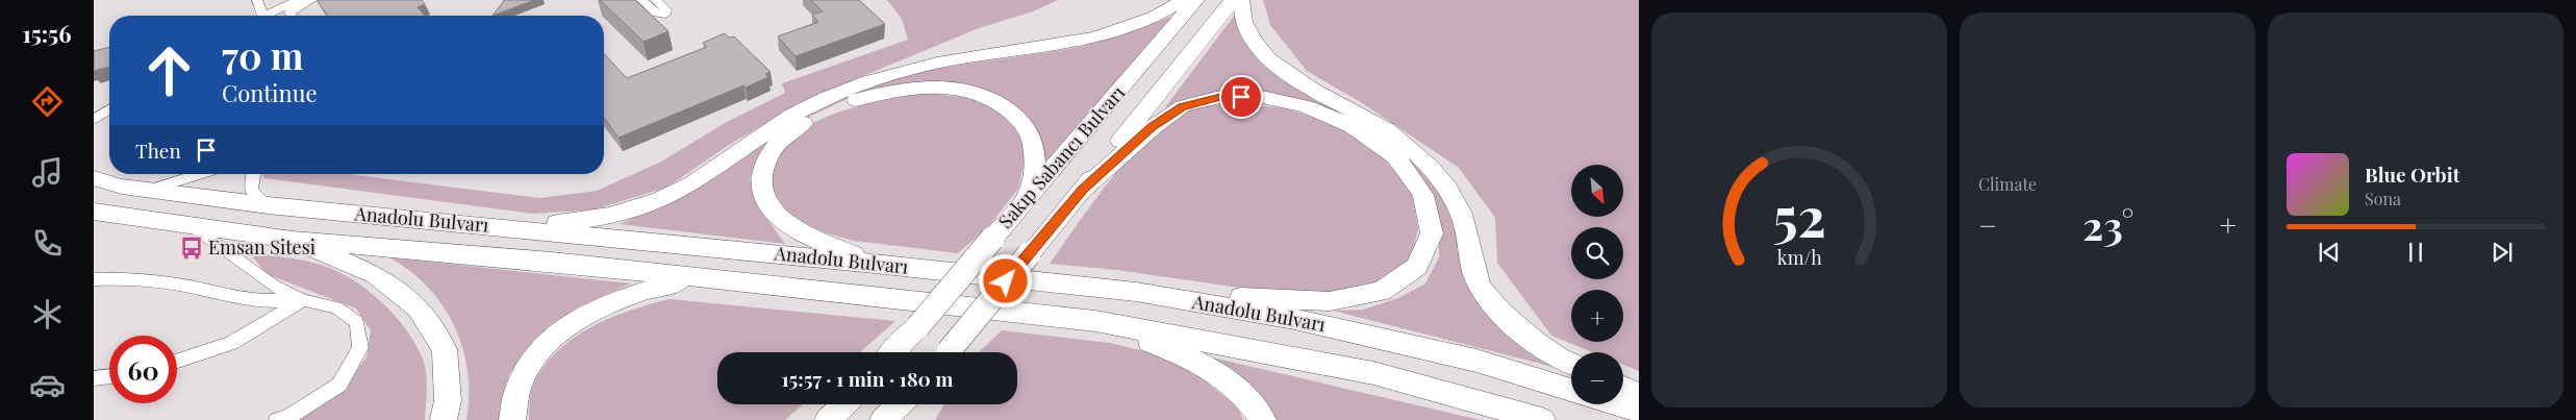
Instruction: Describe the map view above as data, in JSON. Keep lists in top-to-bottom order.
{
  "streets": {
    "main road": ["Sakıp Sabancı Bulvarı", "Anadolu Bulvarı"]
  },
  "places": {
    "bus stop": ["Emsan Sitesi"]
  },
  "north": "bottom right",
  "page": {
    "tabs": "15:56",
    "tile": "Climate",
    "turn": ["70 m", "Continue"],
    "then": "Then",
    "song": ["Blue Orbit", "Sona"],
    "map_buttons": ["+", "−"],
    "heat": ["−", "23°", "+"],
    "limit": "60",
    "trip": "15:57 · 1 min · 180 m",
    "gauge": ["52", "km/h"]
  }
}
